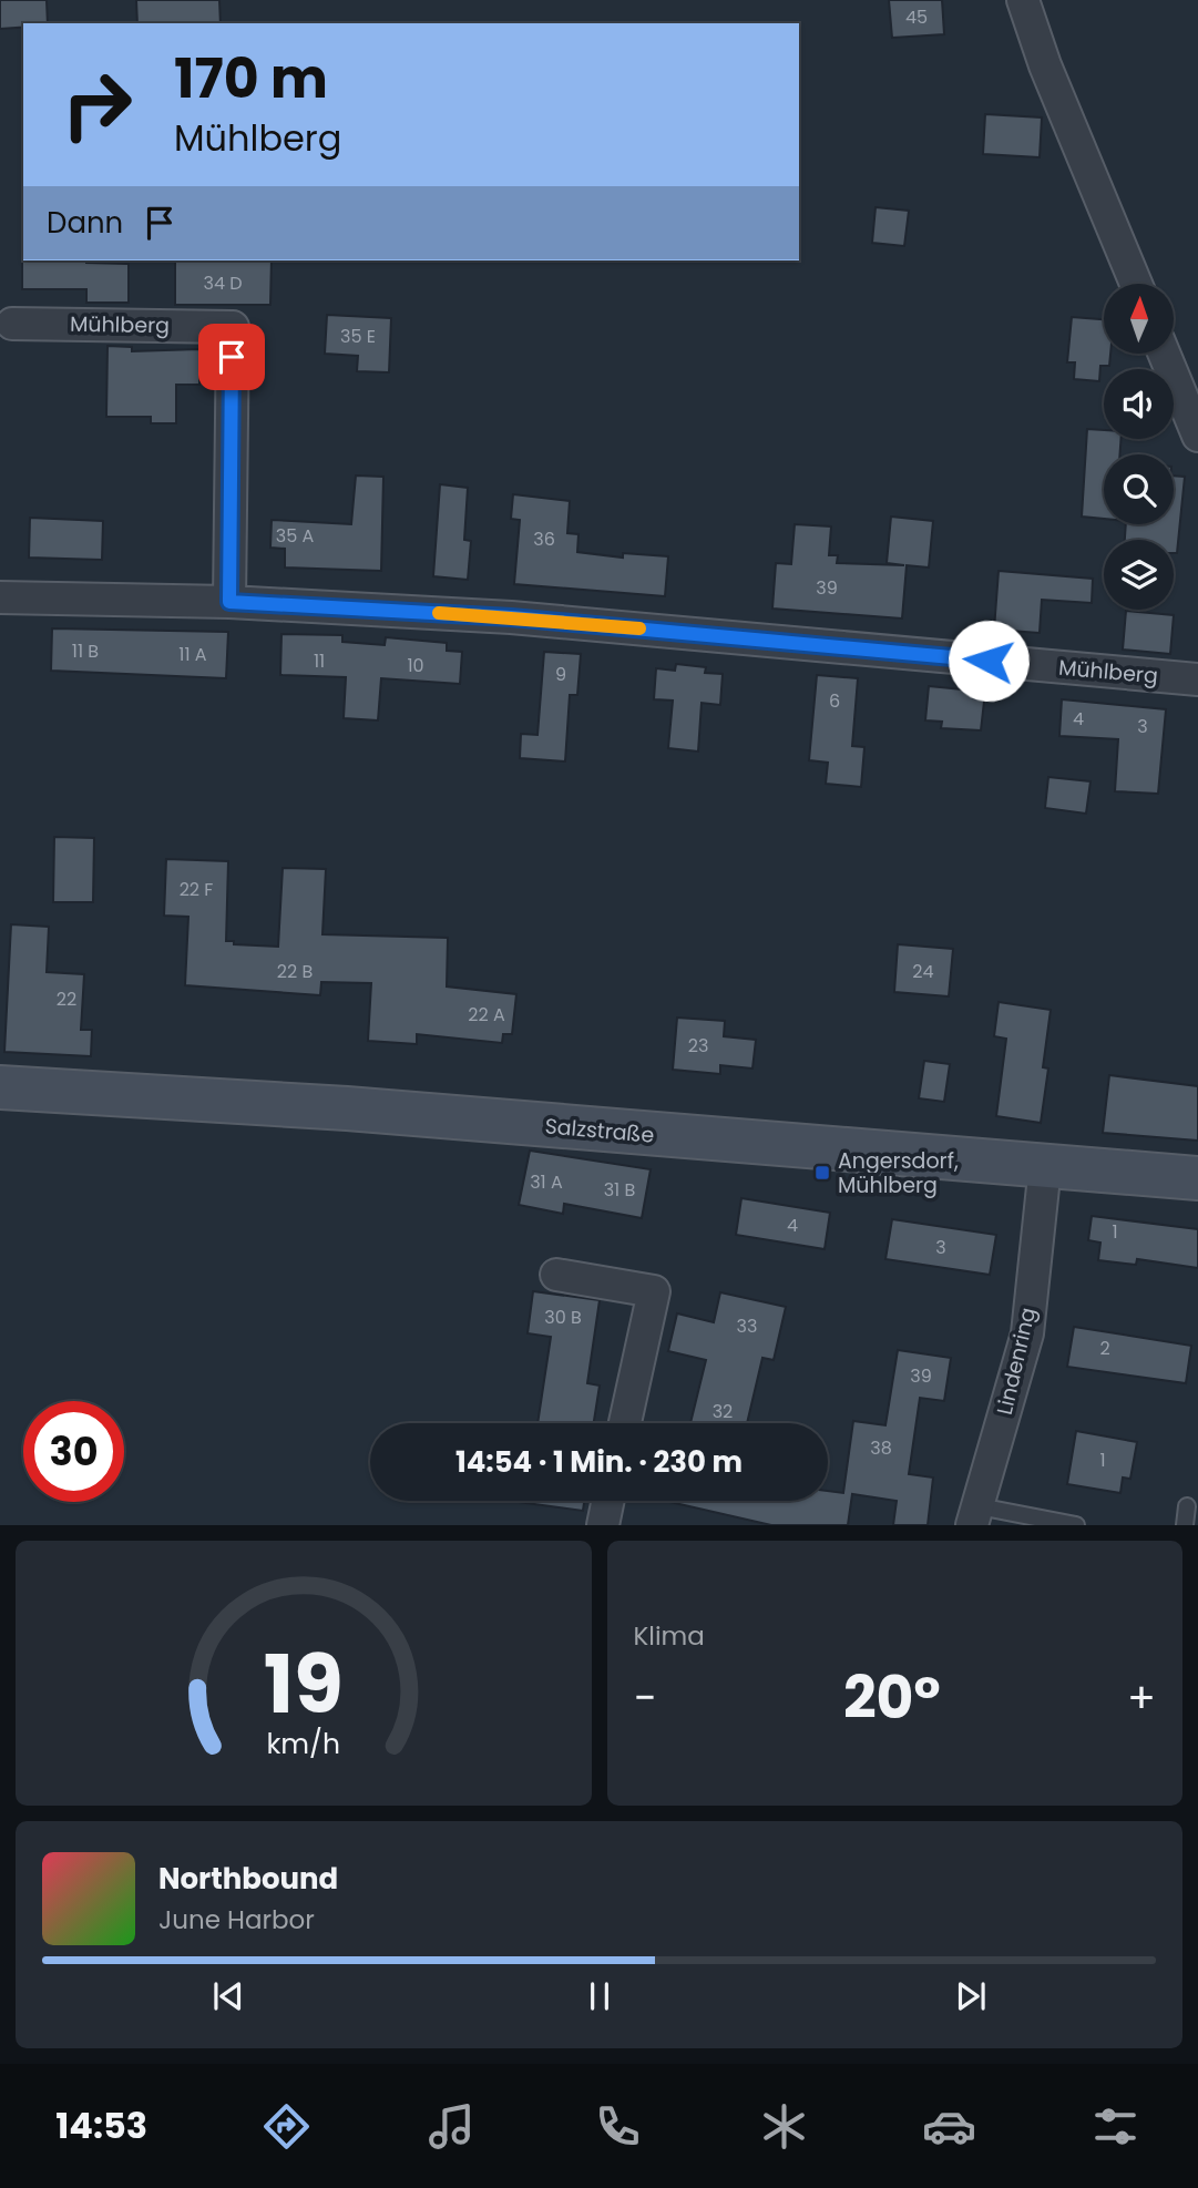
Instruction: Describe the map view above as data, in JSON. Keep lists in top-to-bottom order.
{
  "streets": {
    "street": ["Mühlberg", "Salzstraße", "Lindenring"]
  },
  "crossings": [
    ["Salzstraße", "Lindenring"]
  ],
  "places": {
    "transit": ["Angersdorf, Mühlberg"]
  },
  "house_numbers": [
    "45",
    "34 D",
    "35 E",
    "35 A",
    "36",
    "39",
    "11 B",
    "11 A",
    "11",
    "10",
    "9",
    "6",
    "4",
    "3",
    "22 F",
    "22 B",
    "24",
    "22",
    "22 A",
    "23",
    "31 A",
    "31 B",
    "4",
    "1",
    "3",
    "30 B",
    "33",
    "2",
    "39",
    "32",
    "38",
    "1"
  ],
  "north": "top",
  "page": {
    "turn": ["170 m", "Mühlberg"],
    "then": "Dann",
    "limit": "30",
    "trip": "14:54 · 1 Min. · 230 m",
    "tile": "Klima",
    "heat": ["−", "20°", "+"],
    "song": ["Northbound", "June Harbor"],
    "tabs": "14:53",
    "gauge": ["19", "km/h"]
  }
}
